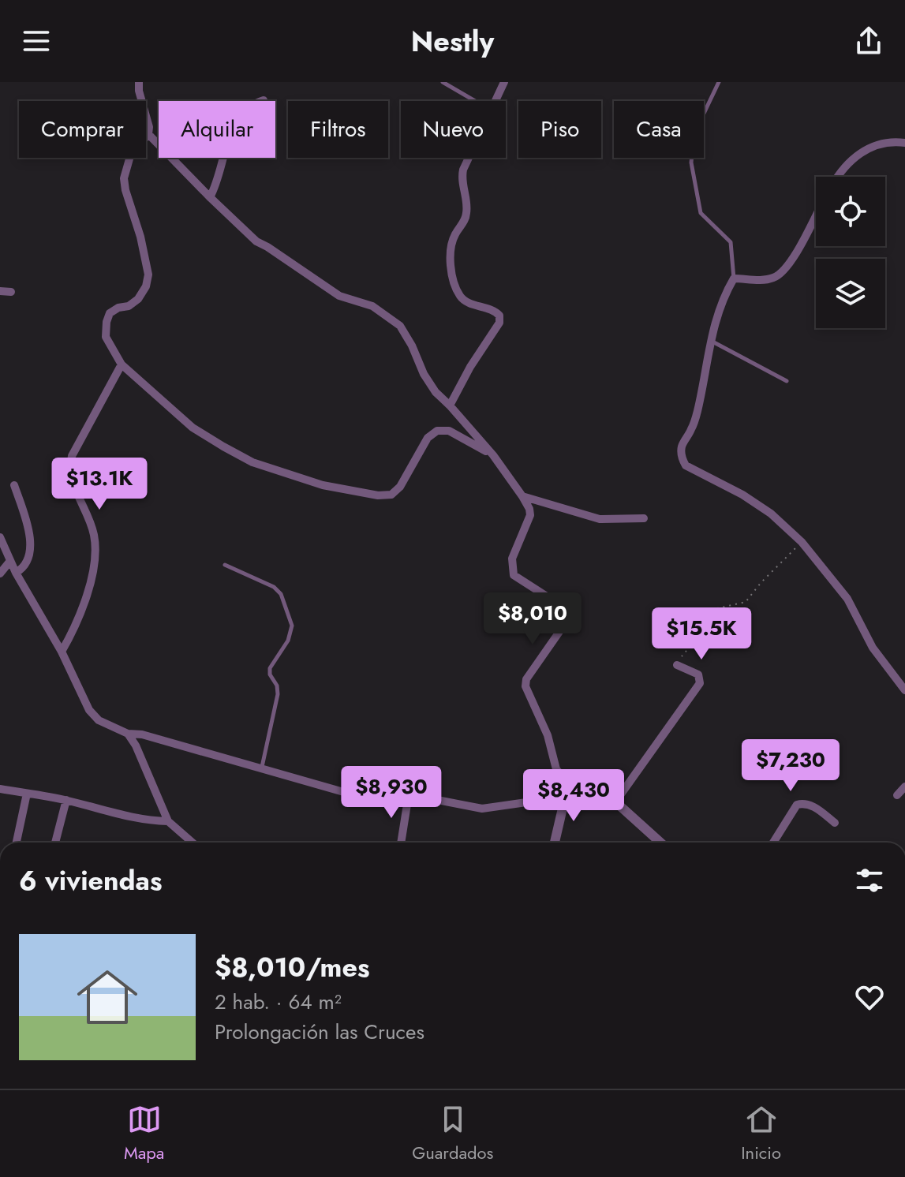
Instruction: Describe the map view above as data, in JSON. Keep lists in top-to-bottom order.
{
  "page": {
    "header": "Nestly",
    "chip": [
      "Comprar",
      "Alquilar",
      "Filtros",
      "Nuevo",
      "Piso",
      "Casa"
    ],
    "price": [
      "$13.1K",
      "$8,010",
      "$15.5K",
      "$7,230",
      "$8,930",
      "$8,430"
    ],
    "heading": "6 viviendas",
    "list": [
      {
        "name": "$8,010/mes",
        "note": "2 hab. · 64 m² · Prolongación las Cruces"
      }
    ],
    "tabs": ["Mapa", "Guardados", "Inicio"]
  }
}
